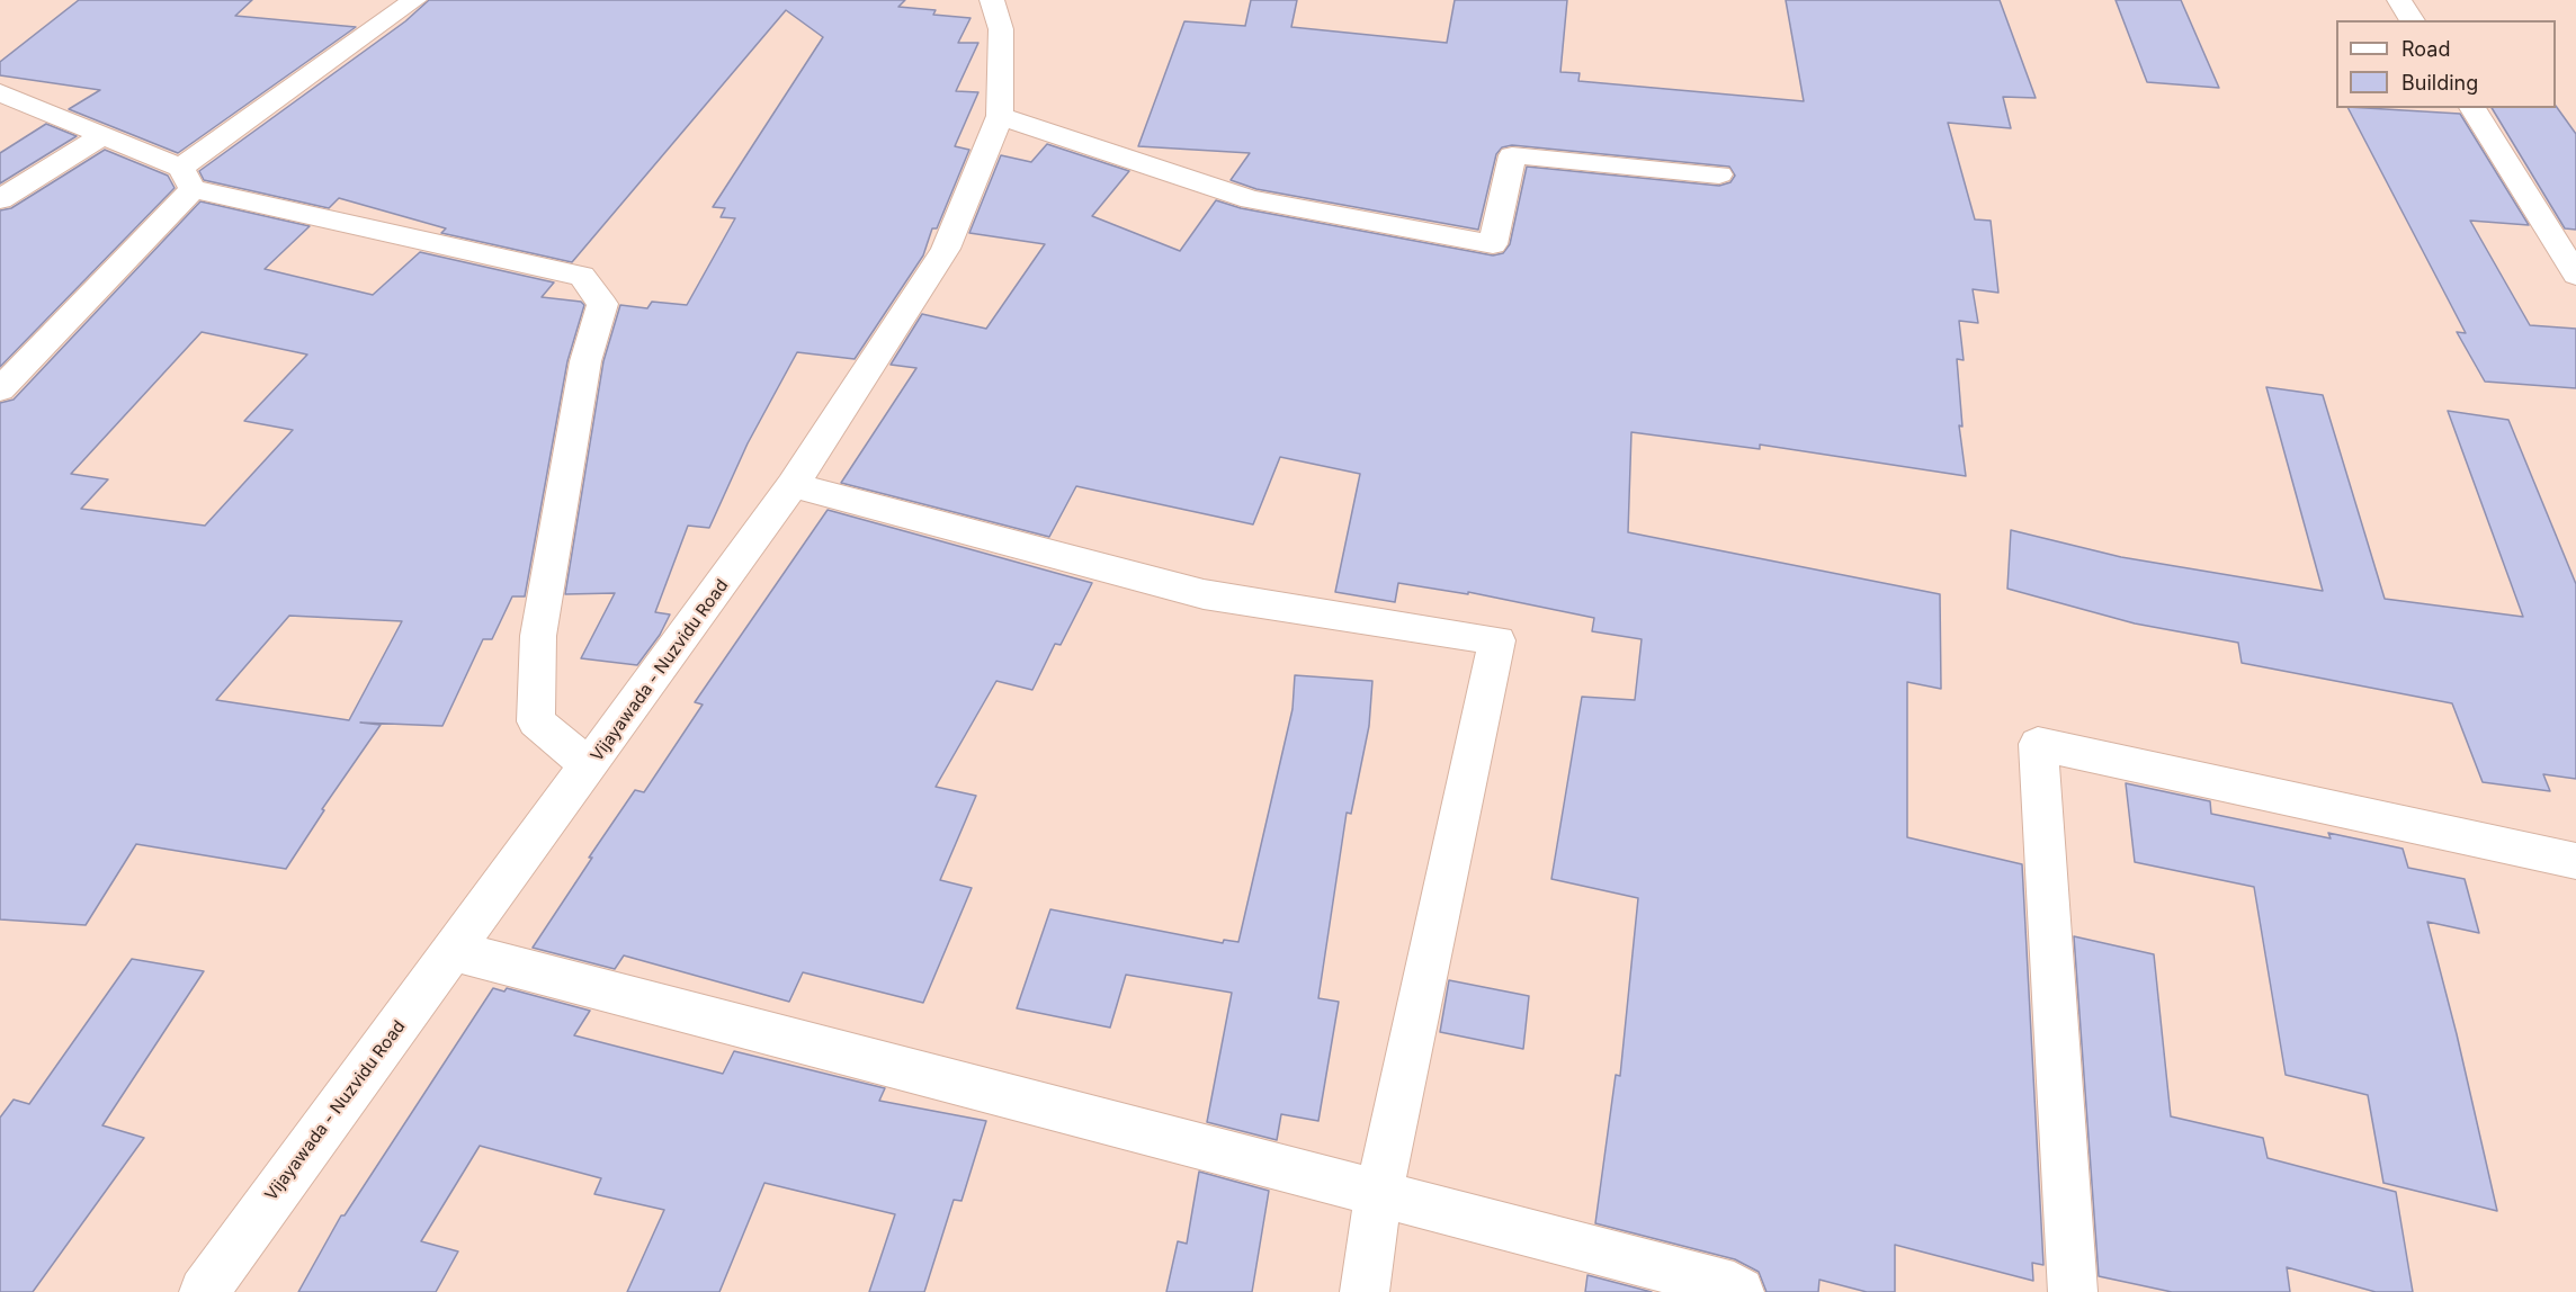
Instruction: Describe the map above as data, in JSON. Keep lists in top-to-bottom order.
{
  "streets": {
    "street": ["Vijayawada - Nuzvidu Road"]
  },
  "legend": ["Road", "Building"]
}
